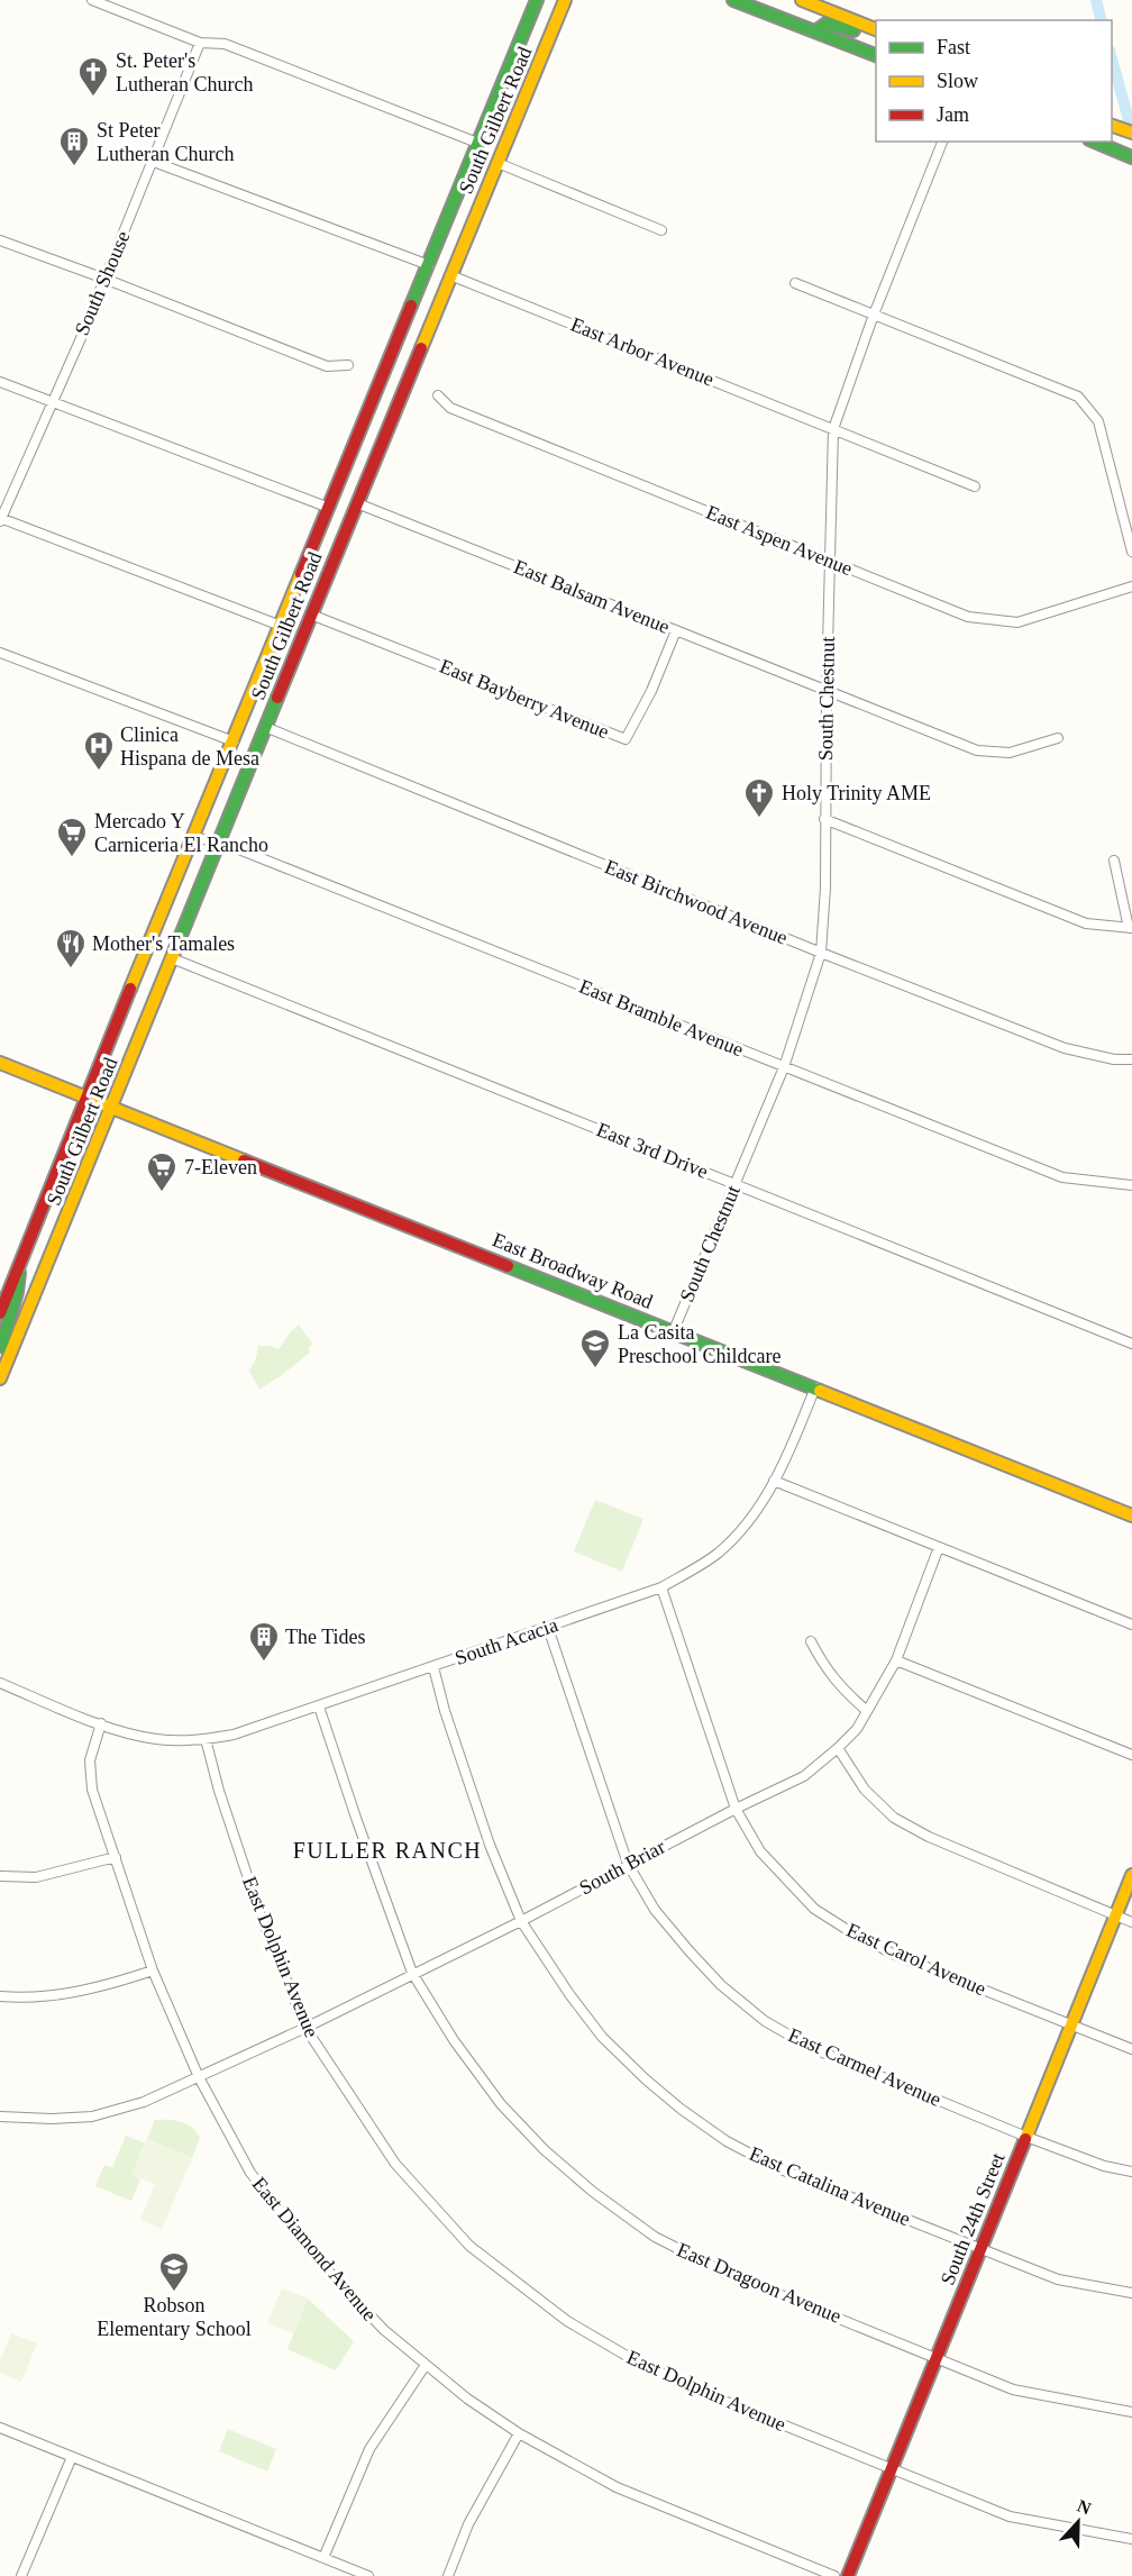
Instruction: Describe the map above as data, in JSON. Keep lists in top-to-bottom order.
{
  "streets": {
    "main road": ["South Gilbert Road", "East Broadway Road", "South 24th Street"],
    "street": [
      "South Shouse",
      "East Arbor Avenue",
      "East Aspen Avenue",
      "East Balsam Avenue",
      "East Bayberry Avenue",
      "South Chestnut",
      "East Birchwood Avenue",
      "East Bramble Avenue",
      "East 3rd Drive",
      "South Acacia",
      "South Briar",
      "East Dolphin Avenue",
      "East Carol Avenue",
      "East Carmel Avenue",
      "East Catalina Avenue",
      "East Diamond Avenue",
      "East Dragoon Avenue"
    ]
  },
  "crossings": [
    ["South Gilbert Road", "East Arbor Avenue"],
    ["South Gilbert Road", "East Balsam Avenue"],
    ["South Gilbert Road", "East Bayberry Avenue"],
    ["South Gilbert Road", "East Birchwood Avenue"],
    ["South Gilbert Road", "East Bramble Avenue"],
    ["South Gilbert Road", "East 3rd Drive"],
    ["South Gilbert Road", "East Broadway Road"],
    ["East Arbor Avenue", "South Chestnut"],
    ["East Aspen Avenue", "South Chestnut"],
    ["East Balsam Avenue", "East Bayberry Avenue"],
    ["East Balsam Avenue", "South Chestnut"],
    ["South Chestnut", "East Birchwood Avenue"],
    ["South Chestnut", "East Bramble Avenue"],
    ["South Chestnut", "East 3rd Drive"],
    ["South Chestnut", "East Broadway Road"],
    ["East Broadway Road", "South Acacia"],
    ["South Acacia", "East Dolphin Avenue"],
    ["South Acacia", "East Carol Avenue"],
    ["South Acacia", "East Carmel Avenue"],
    ["South Acacia", "East Catalina Avenue"],
    ["South Acacia", "East Diamond Avenue"],
    ["South Acacia", "East Dragoon Avenue"],
    ["South Briar", "East Dolphin Avenue"],
    ["South Briar", "East Carol Avenue"],
    ["South Briar", "East Carmel Avenue"],
    ["South Briar", "East Catalina Avenue"],
    ["South Briar", "East Diamond Avenue"],
    ["South Briar", "East Dragoon Avenue"],
    ["East Dolphin Avenue", "South 24th Street"],
    ["East Carol Avenue", "South 24th Street"],
    ["East Carmel Avenue", "South 24th Street"],
    ["East Catalina Avenue", "South 24th Street"],
    ["South 24th Street", "East Dragoon Avenue"]
  ],
  "districts": ["FULLER RANCH"],
  "places": {
    "church": ["St. Peter's Lutheran Church", "Holy Trinity AME"],
    "building": ["St Peter Lutheran Church", "The Tides"],
    "hospital": ["Clinica Hispana de Mesa"],
    "supermarket": ["Mercado Y Carniceria El Rancho", "7-Eleven"],
    "restaurant": ["Mother's Tamales"],
    "school or university": ["La Casita Preschool Childcare", "Robson Elementary School"]
  },
  "legend": ["Fast", "Slow", "Jam"],
  "north": "top"
}
